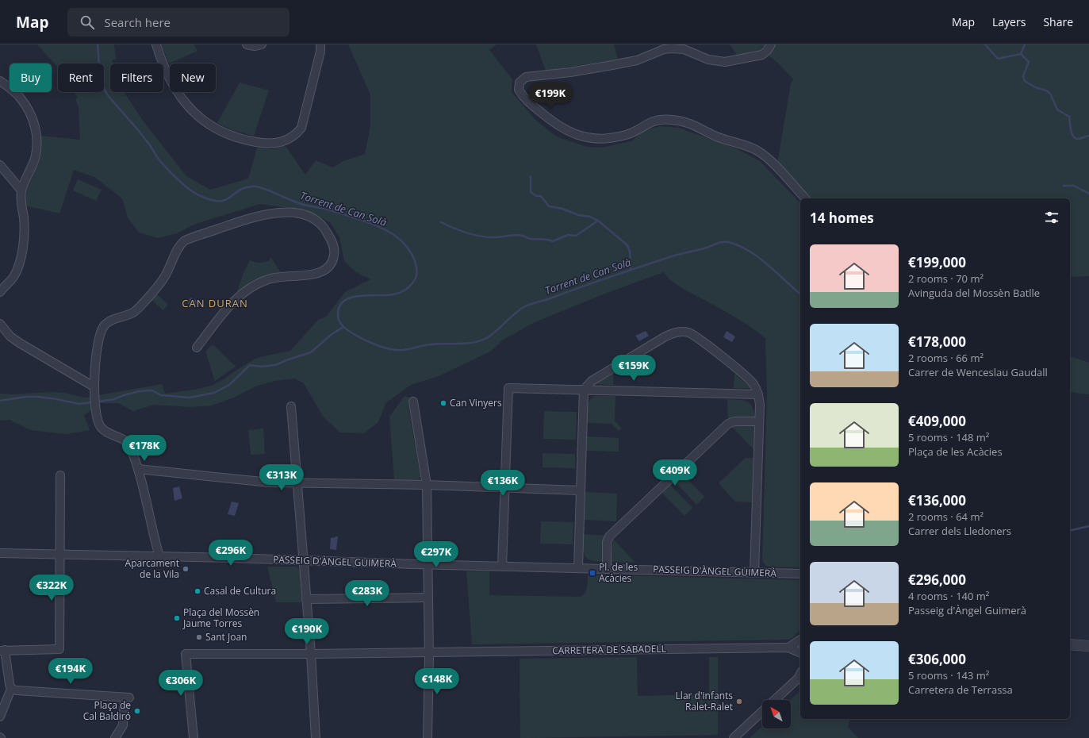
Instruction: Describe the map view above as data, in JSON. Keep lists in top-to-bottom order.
{
  "streets": {
    "street": ["PASSEIG D'ÀNGEL GUIMERÀ", "CARRETERA DE SABADELL"]
  },
  "districts": ["CAN DURAN"],
  "water": ["Torrent de Can Solà"],
  "places": {
    "other": [
      "Can Vinyers",
      "Aparcament de la Vila",
      "Casal de Cultura",
      "Plaça del Mossèn Jaume Torres",
      "Sant Joan",
      "Llar d'infants Ralet-Ralet",
      "Plaça de Cal Baldiró"
    ],
    "transit": ["Pl. de les Acàcies"]
  },
  "north": "top left",
  "page": {
    "header": "Map",
    "search": "Search here",
    "nav": ["Map", "Layers", "Share"],
    "chip": [
      "Buy",
      "Rent",
      "Filters",
      "New"
    ],
    "price": [
      "€199K",
      "€159K",
      "€178K",
      "€409K",
      "€313K",
      "€136K",
      "€296K",
      "€297K",
      "€322K",
      "€283K",
      "€190K",
      "€194K",
      "€148K",
      "€306K"
    ],
    "heading": "14 homes",
    "list": [
      {
        "name": "€199,000",
        "note": "2 rooms · 70 m² · Avinguda del Mossèn Batlle"
      },
      {
        "name": "€178,000",
        "note": "2 rooms · 66 m² · Carrer de Wenceslau Gaudall"
      },
      {
        "name": "€409,000",
        "note": "5 rooms · 148 m² · Plaça de les Acàcies"
      },
      {
        "name": "€136,000",
        "note": "2 rooms · 64 m² · Carrer dels Lledoners"
      },
      {
        "name": "€296,000",
        "note": "4 rooms · 140 m² · Passeig d'Àngel Guimerà"
      },
      {
        "name": "€306,000",
        "note": "5 rooms · 143 m² · Carretera de Terrassa"
      }
    ]
  }
}
